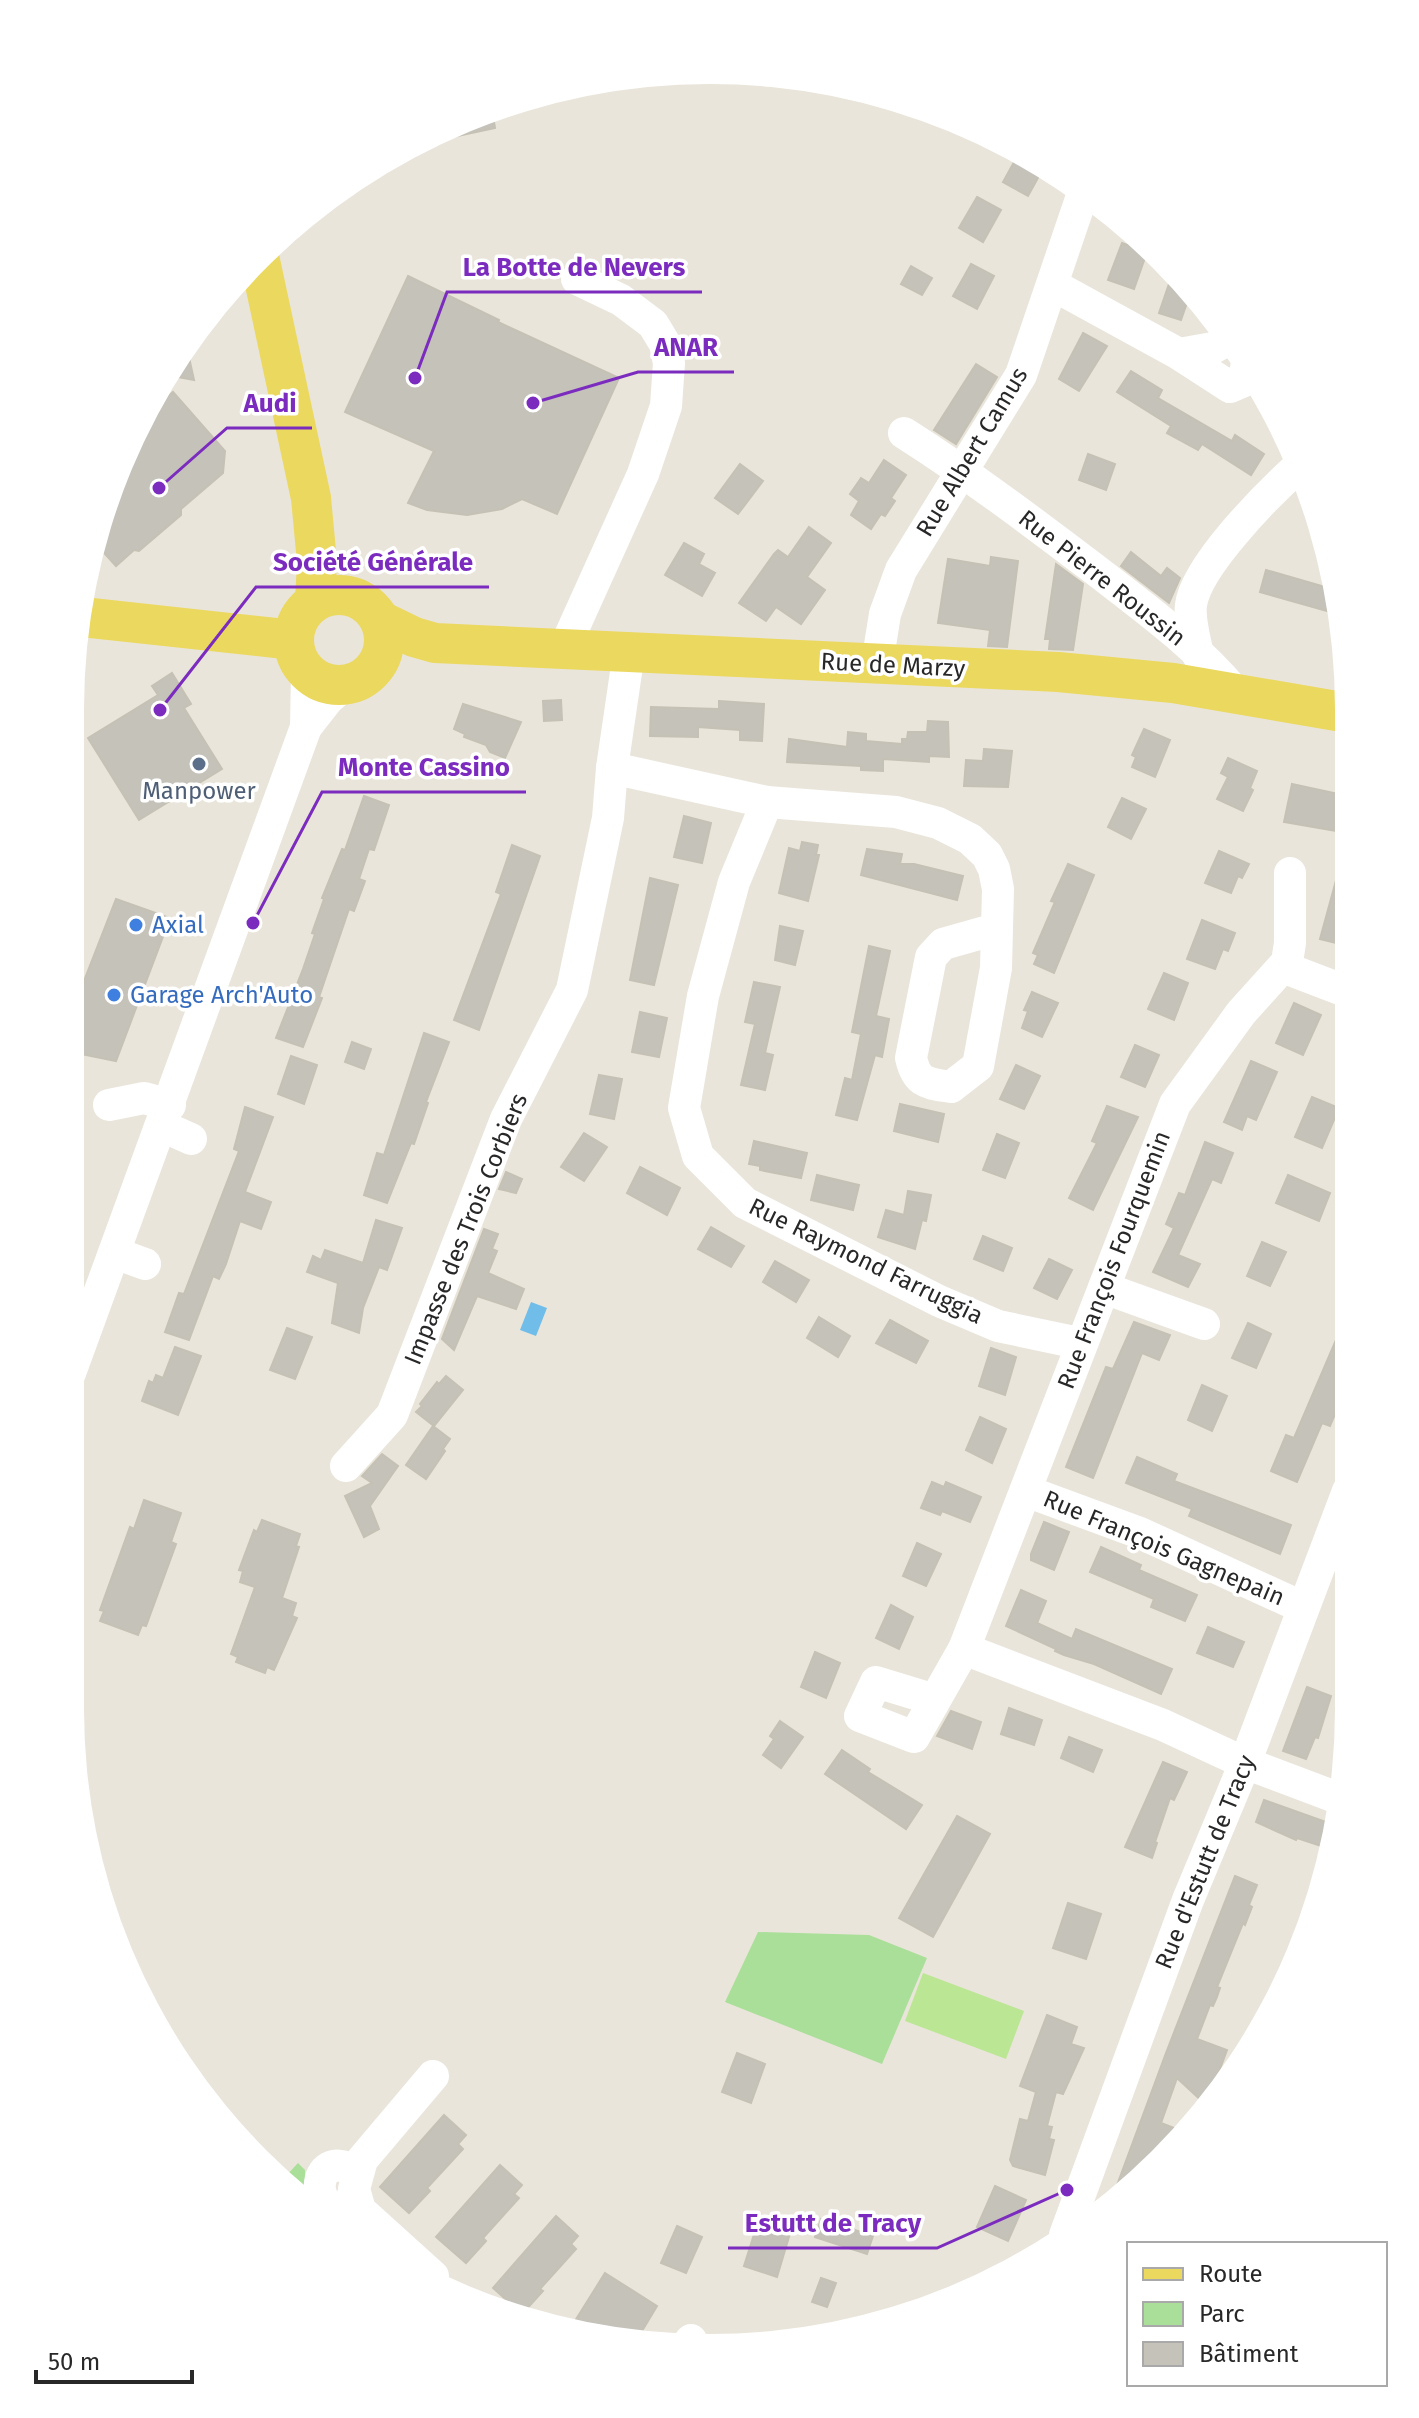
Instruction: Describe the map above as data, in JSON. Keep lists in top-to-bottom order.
{
  "streets": {
    "main road": ["Rue de Marzy"],
    "street": [
      "Rue Albert Camus",
      "Rue Pierre Roussin",
      "Impasse des Trois Corbiers",
      "Rue François Fourquemin",
      "Rue Raymond Farruggia",
      "Rue François Gagnepain",
      "Rue d'Estutt de Tracy"
    ]
  },
  "crossings": [
    ["Rue Albert Camus", "Rue Pierre Roussin"],
    ["Rue Albert Camus", "Rue de Marzy"],
    ["Rue Pierre Roussin", "Rue de Marzy"],
    ["Rue de Marzy", "Impasse des Trois Corbiers"],
    ["Rue François Fourquemin", "Rue Raymond Farruggia"],
    ["Rue François Fourquemin", "Rue François Gagnepain"],
    ["Rue François Gagnepain", "Rue d'Estutt de Tracy"]
  ],
  "places": [
    "La Botte de Nevers",
    "ANAR",
    "Audi",
    "Société Générale",
    "Manpower",
    "Monte Cassino",
    "Axial",
    "Garage Arch'Auto",
    "Estutt de Tracy"
  ],
  "legend": ["Route", "Parc", "Bâtiment"],
  "scale_bar": "50 m"
}
